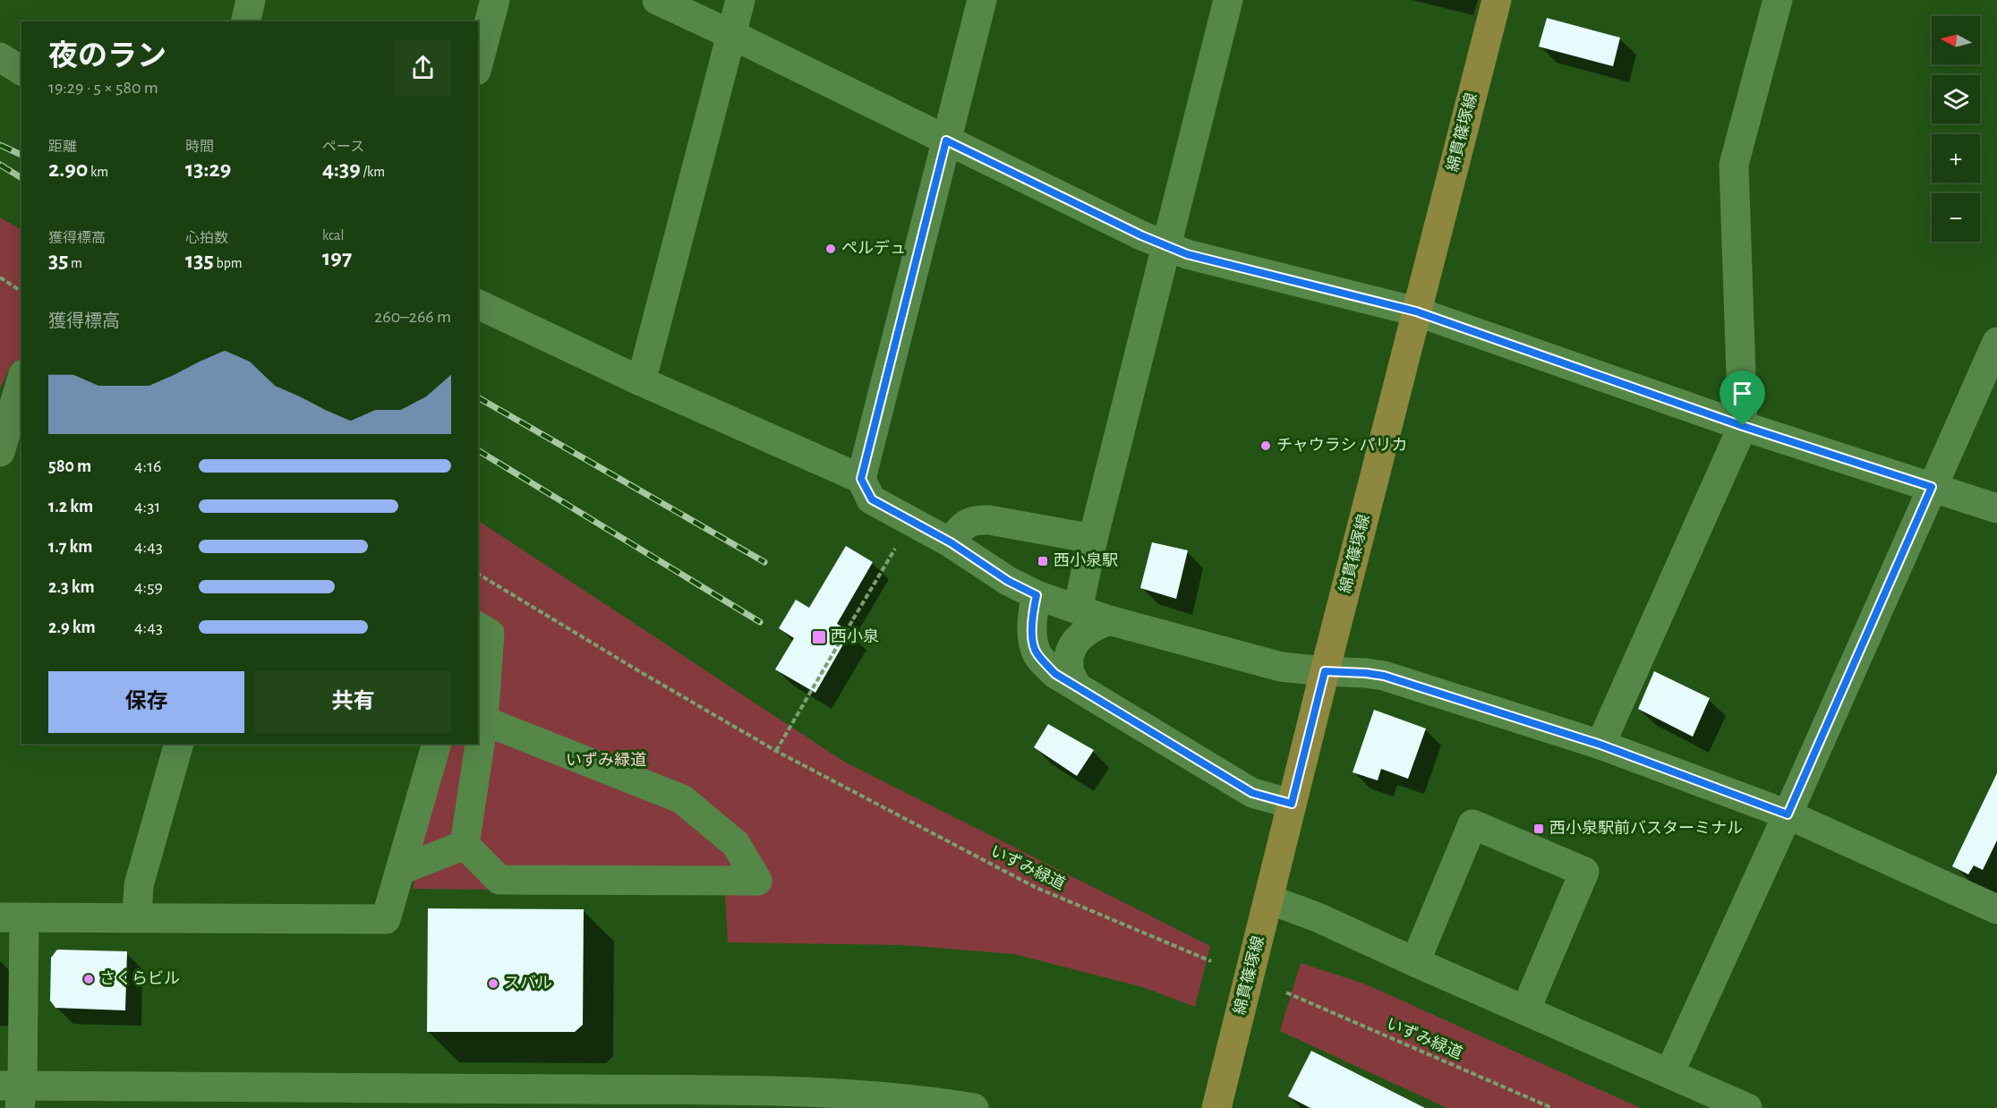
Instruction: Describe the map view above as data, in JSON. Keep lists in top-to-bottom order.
{
  "streets": {
    "main road": ["綿貫篠塚線"],
    "path": ["いずみ緑道"]
  },
  "parks": ["いずみ緑道"],
  "places": {
    "other": [
      "ペルデュ",
      "チャウラシ パリカ",
      "さくらビル",
      "スバル"
    ],
    "transit": ["西小泉駅", "西小泉", "西小泉駅前バスターミナル"]
  },
  "north": "left",
  "page": {
    "map_buttons": ["+", "−"],
    "heading": ["夜のラン", "19:29 · 5 × 580 m"],
    "stats": [
      ["距離", "2.90 km"],
      ["時間", "13:29"],
      ["ペース", "4:39 /km"],
      ["獲得標高", "35 m"],
      ["心拍数", "135 bpm"],
      ["kcal", "197"]
    ],
    "chart": ["獲得標高", "260–266 m"],
    "list": [
      {
        "name": "580 m",
        "note": "4:16"
      },
      {
        "name": "1.2 km",
        "note": "4:31"
      },
      {
        "name": "1.7 km",
        "note": "4:43"
      },
      {
        "name": "2.3 km",
        "note": "4:59"
      },
      {
        "name": "2.9 km",
        "note": "4:43"
      }
    ],
    "buttons": ["保存", "共有"]
  }
}
